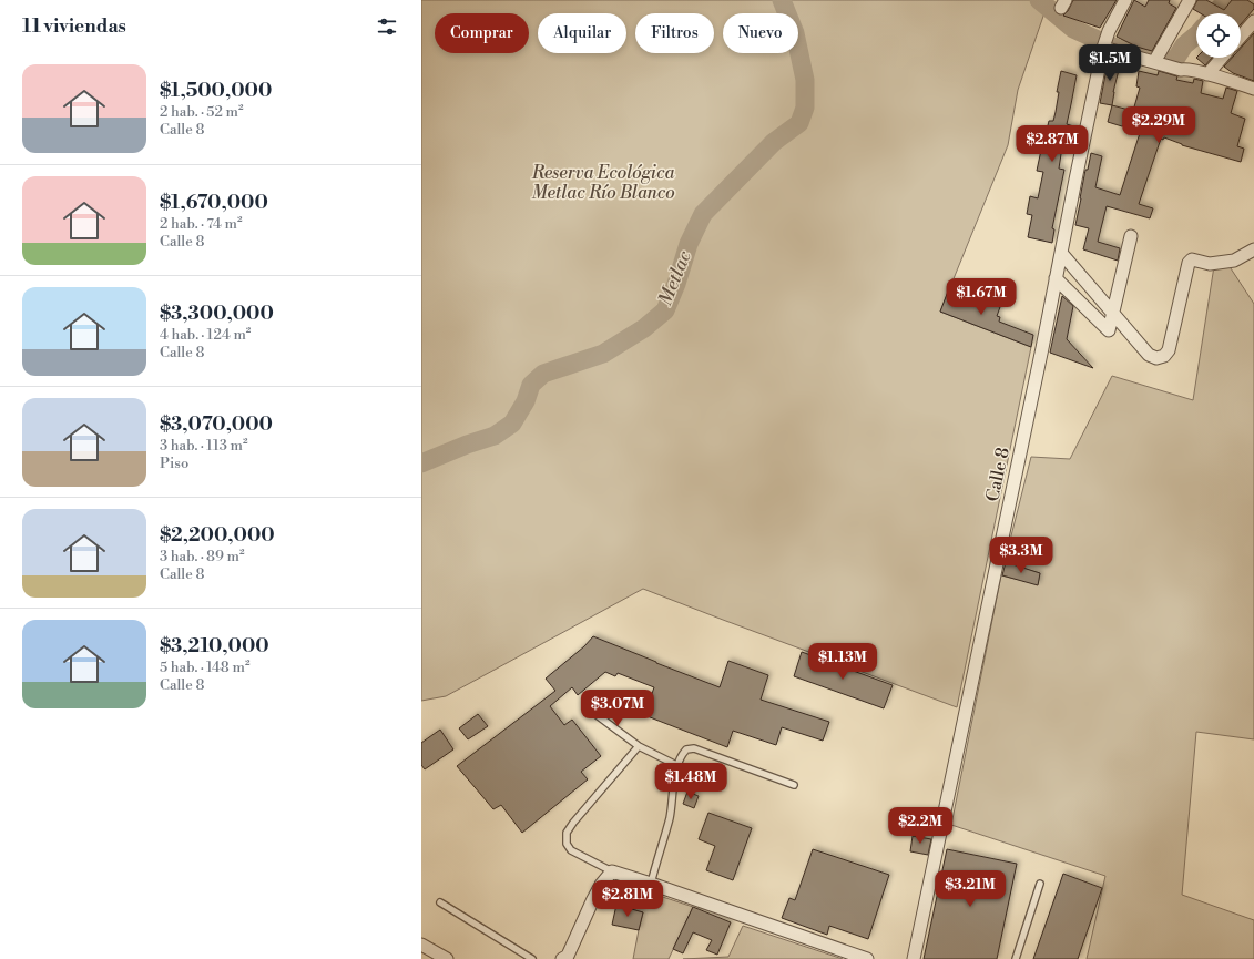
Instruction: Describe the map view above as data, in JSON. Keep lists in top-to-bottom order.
{
  "streets": {
    "street": ["Calle 8"]
  },
  "water": ["Metlac"],
  "parks": ["Reserva Ecológica Metlac Río Blanco"],
  "page": {
    "heading": "11 viviendas",
    "chip": [
      "Comprar",
      "Alquilar",
      "Filtros",
      "Nuevo"
    ],
    "price": [
      "$1.5M",
      "$2.29M",
      "$2.87M",
      "$1.67M",
      "$3.3M",
      "$1.13M",
      "$3.07M",
      "$1.48M",
      "$2.2M",
      "$3.21M",
      "$2.81M"
    ],
    "list": [
      {
        "name": "$1,500,000",
        "note": "2 hab. · 52 m² · Calle 8"
      },
      {
        "name": "$1,670,000",
        "note": "2 hab. · 74 m² · Calle 8"
      },
      {
        "name": "$3,300,000",
        "note": "4 hab. · 124 m² · Calle 8"
      },
      {
        "name": "$3,070,000",
        "note": "3 hab. · 113 m² · Piso"
      },
      {
        "name": "$2,200,000",
        "note": "3 hab. · 89 m² · Calle 8"
      },
      {
        "name": "$3,210,000",
        "note": "5 hab. · 148 m² · Calle 8"
      }
    ]
  }
}
